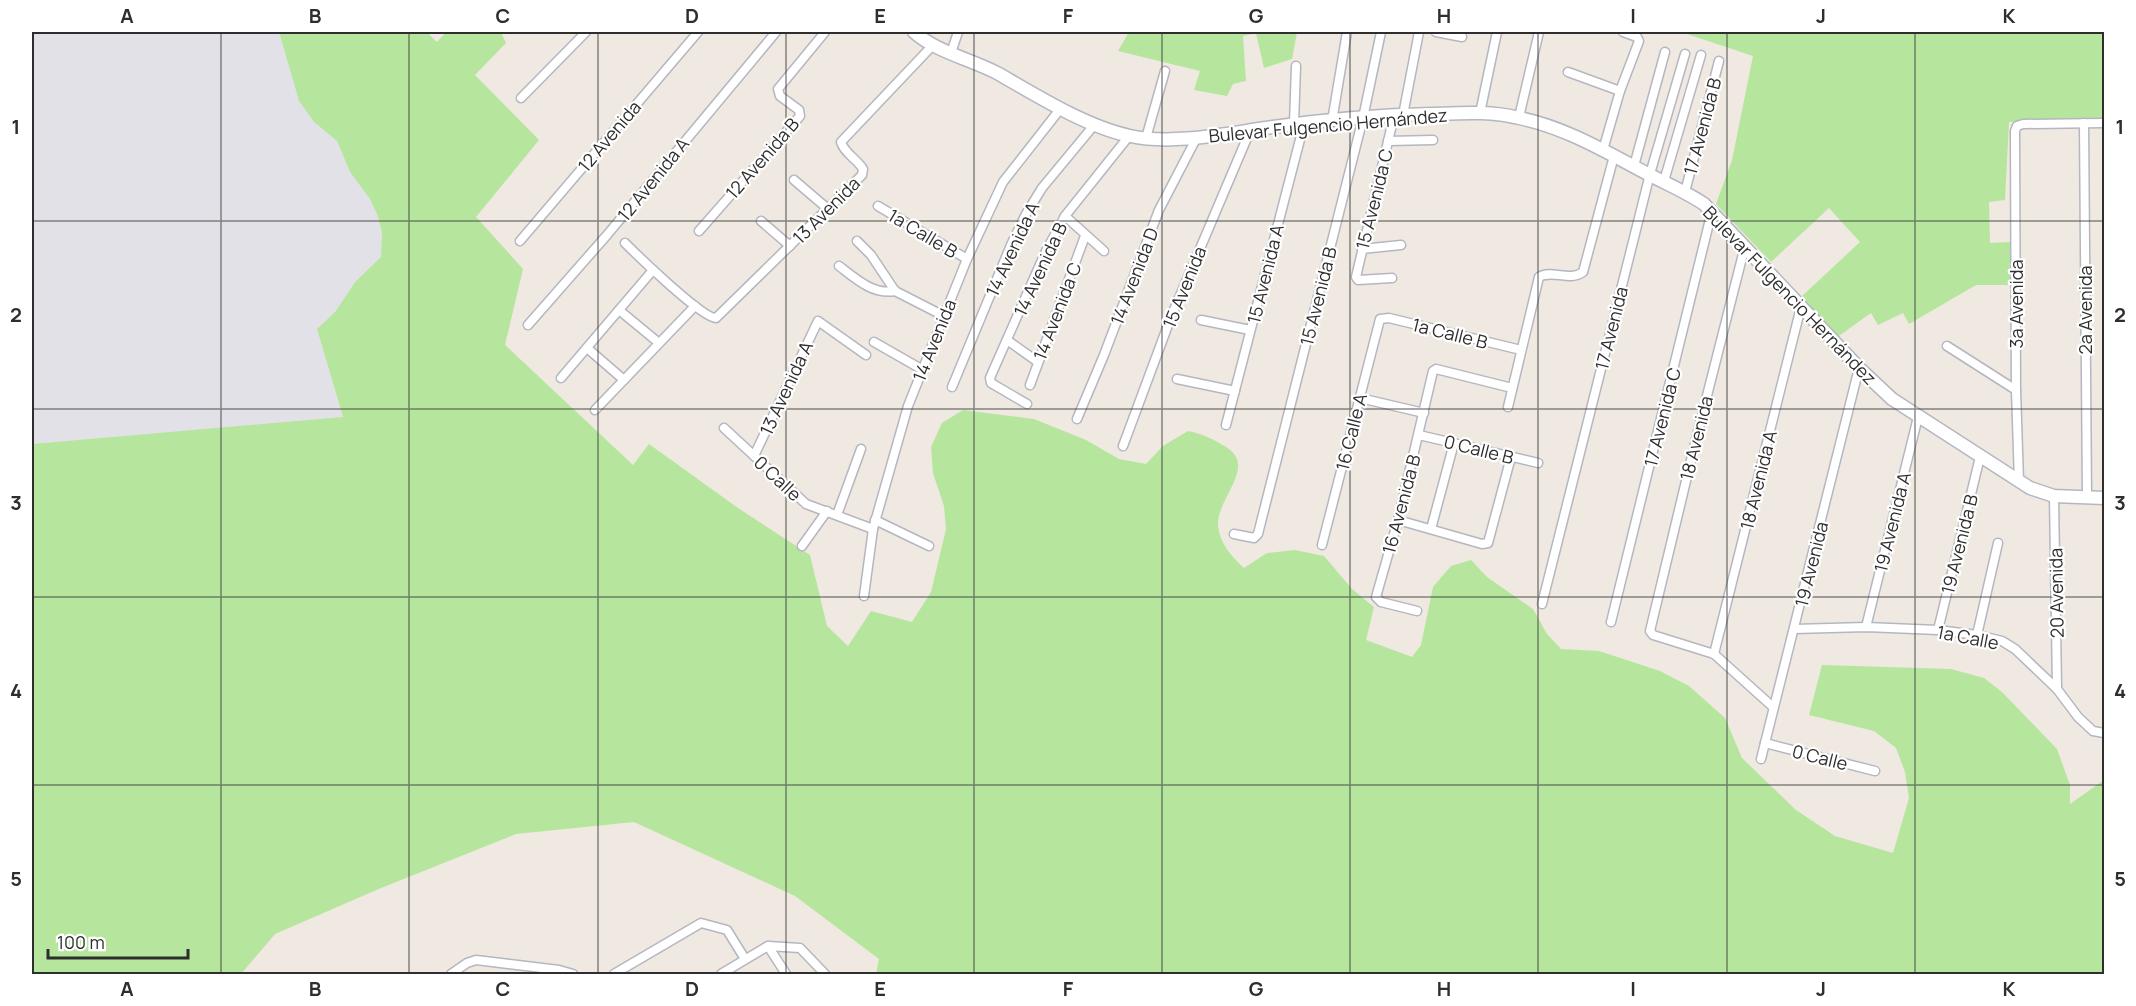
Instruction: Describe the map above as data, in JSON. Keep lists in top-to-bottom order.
{
  "streets": {
    "street": [
      "Bulevar Fulgencio Hernández",
      "17 Avenida B",
      "12 Avenida",
      "12 Avenida B",
      "12 Avenida A",
      "15 Avenida C",
      "13 Avenida",
      "1a Calle B",
      "14 Avenida A",
      "14 Avenida B",
      "15 Avenida A",
      "14 Avenida D",
      "15 Avenida",
      "15 Avenida B",
      "3a Avenida",
      "2a Avenida",
      "14 Avenida C",
      "17 Avenida",
      "14 Avenida",
      "13 Avenida A",
      "17 Avenida C",
      "16 Calle A",
      "18 Avenida",
      "0 Calle B",
      "0 Calle",
      "18 Avenida A",
      "16 Avenida B",
      "19 Avenida A",
      "19 Avenida B",
      "19 Avenida",
      "20 Avenida",
      "1a Calle"
    ]
  },
  "crossings": [
    ["Bulevar Fulgencio Hernández", "17 Avenida B"],
    ["Bulevar Fulgencio Hernández", "15 Avenida C"],
    ["Bulevar Fulgencio Hernández", "13 Avenida"],
    ["Bulevar Fulgencio Hernández", "14 Avenida A"],
    ["Bulevar Fulgencio Hernández", "14 Avenida B"],
    ["Bulevar Fulgencio Hernández", "15 Avenida A"],
    ["Bulevar Fulgencio Hernández", "14 Avenida D"],
    ["Bulevar Fulgencio Hernández", "15 Avenida"],
    ["Bulevar Fulgencio Hernández", "15 Avenida B"],
    ["Bulevar Fulgencio Hernández", "3a Avenida"],
    ["Bulevar Fulgencio Hernández", "2a Avenida"],
    ["Bulevar Fulgencio Hernández", "17 Avenida"],
    ["Bulevar Fulgencio Hernández", "14 Avenida"],
    ["Bulevar Fulgencio Hernández", "17 Avenida C"],
    ["Bulevar Fulgencio Hernández", "18 Avenida"],
    ["Bulevar Fulgencio Hernández", "18 Avenida A"],
    ["Bulevar Fulgencio Hernández", "19 Avenida A"],
    ["Bulevar Fulgencio Hernández", "19 Avenida B"],
    ["Bulevar Fulgencio Hernández", "19 Avenida"],
    ["Bulevar Fulgencio Hernández", "20 Avenida"],
    ["1a Calle B", "14 Avenida"],
    ["1a Calle B", "16 Calle A"],
    ["3a Avenida", "2a Avenida"],
    ["14 Avenida", "0 Calle"],
    ["13 Avenida A", "0 Calle"],
    ["18 Avenida", "18 Avenida A"],
    ["0 Calle B", "16 Avenida B"],
    ["0 Calle", "19 Avenida"],
    ["19 Avenida A", "1a Calle"],
    ["19 Avenida B", "1a Calle"],
    ["19 Avenida", "1a Calle"],
    ["20 Avenida", "1a Calle"]
  ],
  "scale_bar": "100 m",
  "grid": {
    "columns": [
      "A",
      "B",
      "C",
      "D",
      "E",
      "F",
      "G",
      "H",
      "I",
      "J",
      "K"
    ],
    "rows": [
      "1",
      "2",
      "3",
      "4",
      "5"
    ]
  }
}
